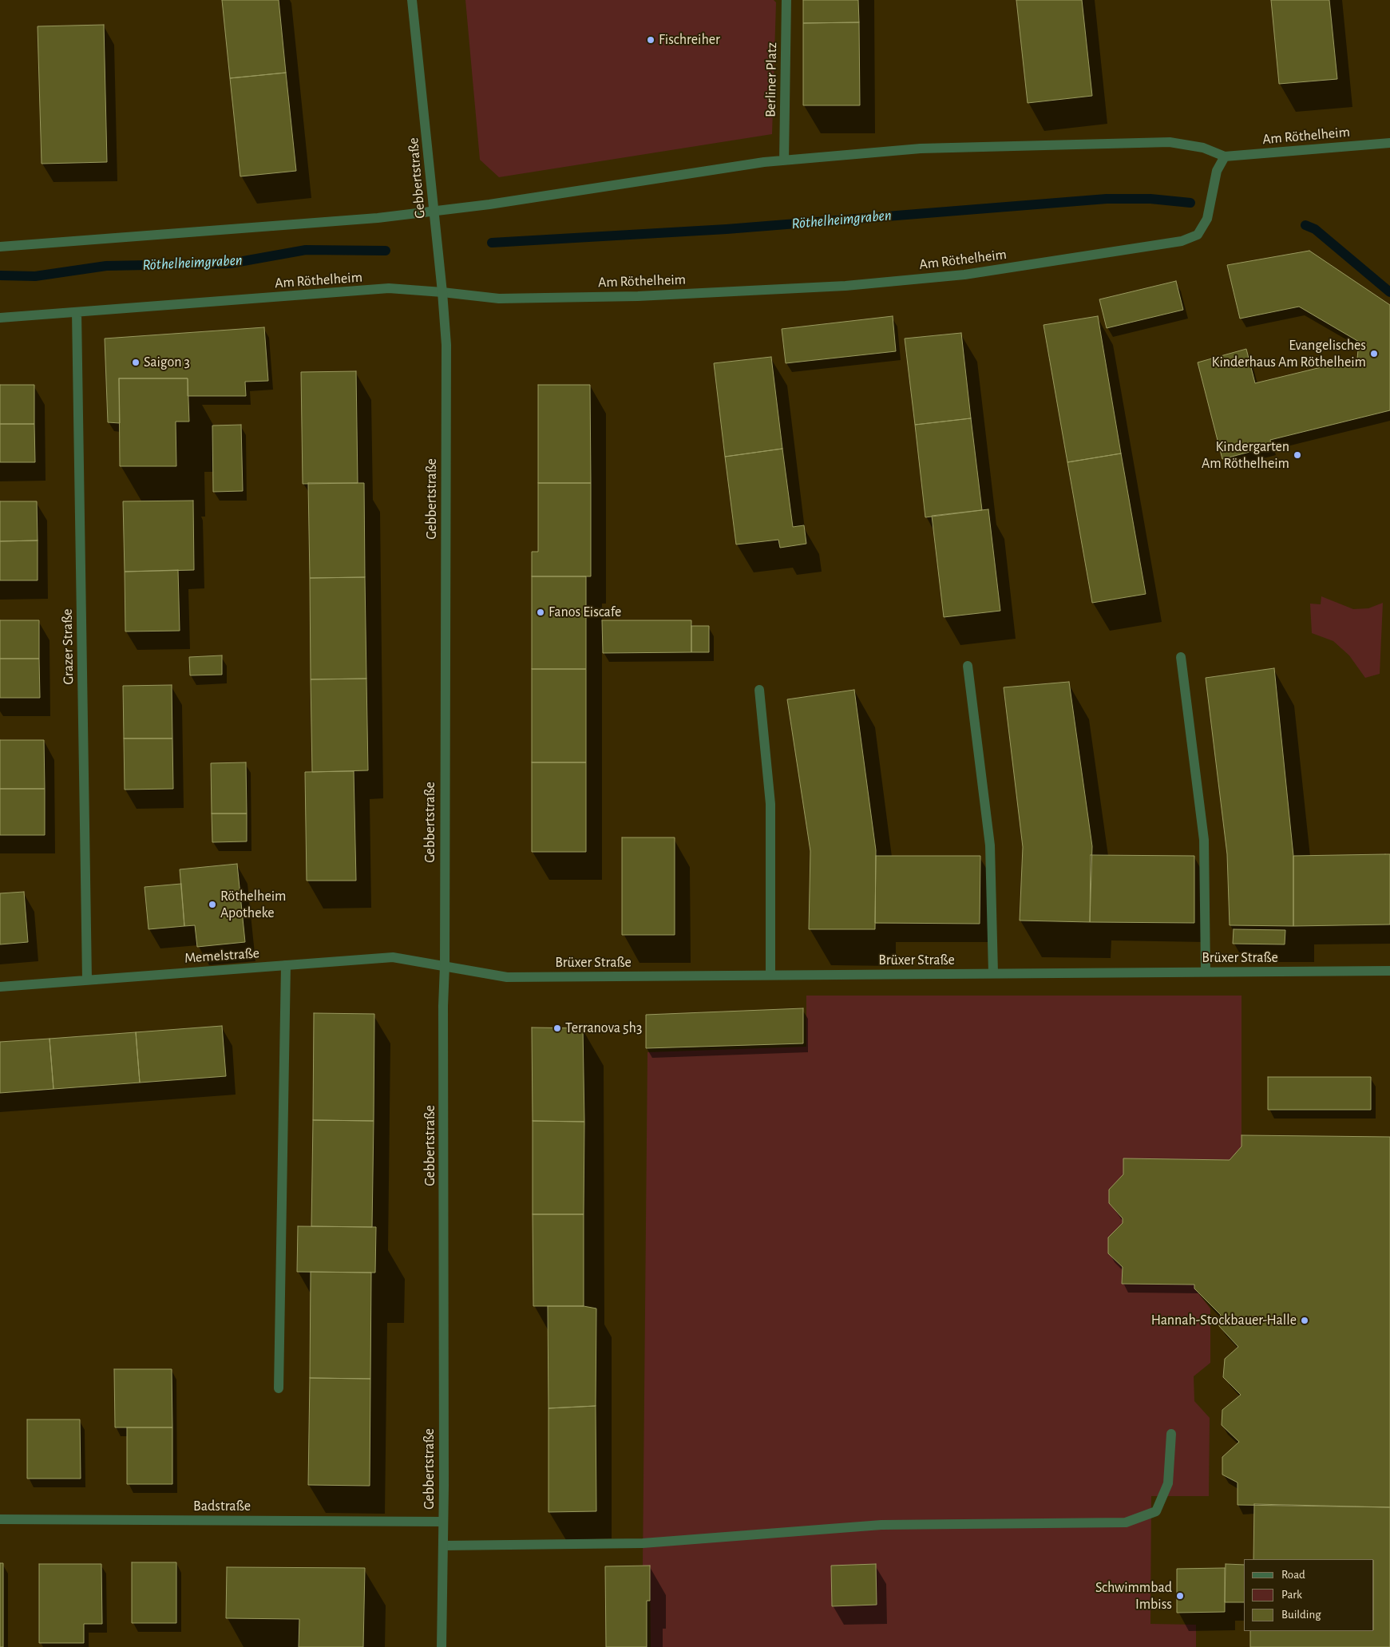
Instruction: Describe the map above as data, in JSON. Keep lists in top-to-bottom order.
{
  "streets": {
    "street": [
      "Berliner Platz",
      "Am Röthelheim",
      "Gebbertstraße",
      "Grazer Straße",
      "Memelstraße",
      "Brüxer Straße",
      "Badstraße"
    ]
  },
  "crossings": [
    ["Berliner Platz", "Am Röthelheim"],
    ["Am Röthelheim", "Gebbertstraße"],
    ["Am Röthelheim", "Grazer Straße"],
    ["Gebbertstraße", "Memelstraße"],
    ["Gebbertstraße", "Brüxer Straße"],
    ["Gebbertstraße", "Badstraße"],
    ["Grazer Straße", "Memelstraße"],
    ["Memelstraße", "Brüxer Straße"]
  ],
  "water": ["Röthelheimgraben"],
  "places": [
    "Fischreiher",
    "Evangelisches Kinderhaus Am Röthelheim",
    "Saigon 3",
    "Kindergarten Am Röthelheim",
    "Fanos Eiscafe",
    "Röthelheim Apotheke",
    "Terranova 5h3",
    "Hannah-Stockbauer-Halle",
    "Schwimmbad Imbiss"
  ],
  "legend": ["Road", "Park", "Building"]
}
